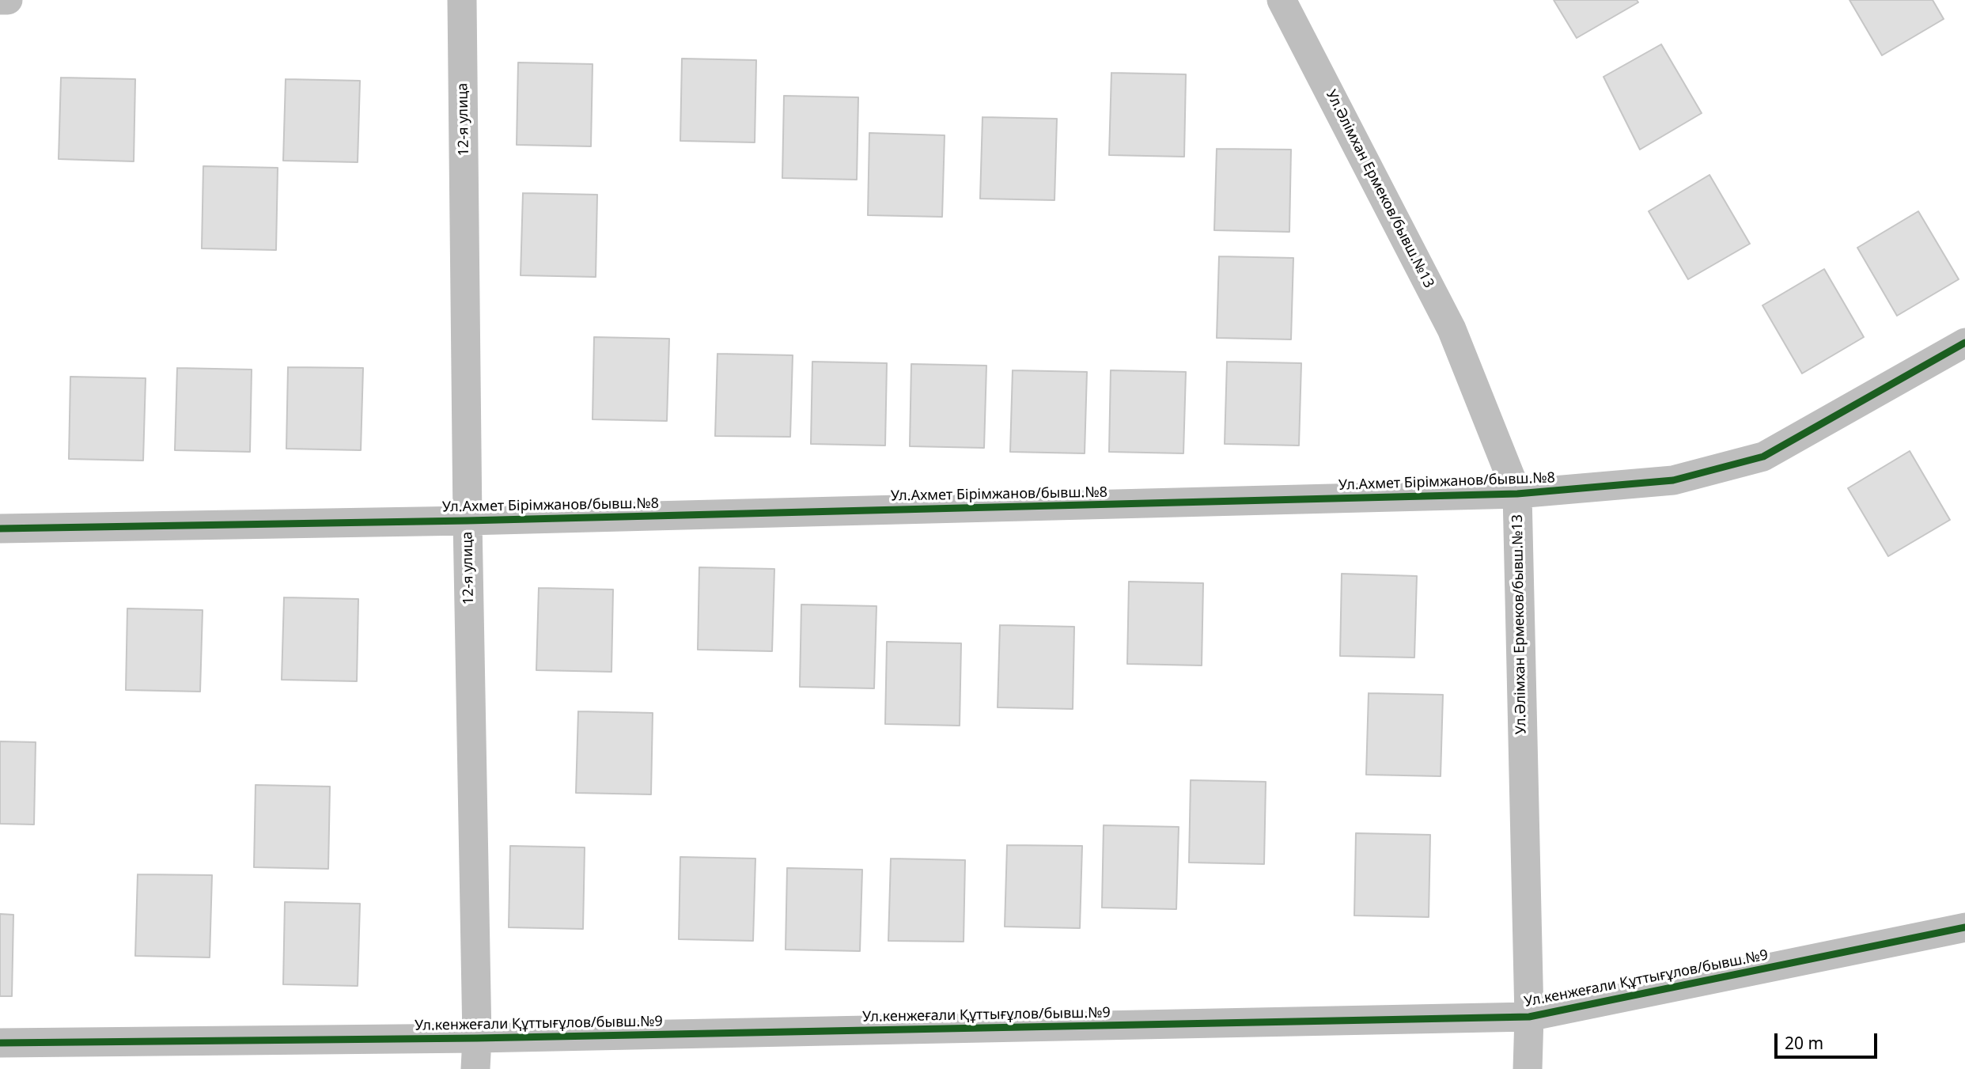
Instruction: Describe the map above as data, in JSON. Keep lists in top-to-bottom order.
{
  "streets": {
    "street": [
      "12-я улица",
      "Ул.Әлімхан Ермеков/бывш.№13",
      "Ул.Ахмет Бірімжанов/бывш.№8",
      "Ул.кенжеғали Құттығұлов/бывш.№9"
    ]
  },
  "crossings": [
    ["12-я улица", "Ул.Ахмет Бірімжанов/бывш.№8"],
    ["12-я улица", "Ул.кенжеғали Құттығұлов/бывш.№9"],
    ["Ул.Әлімхан Ермеков/бывш.№13", "Ул.Ахмет Бірімжанов/бывш.№8"],
    ["Ул.Әлімхан Ермеков/бывш.№13", "Ул.кенжеғали Құттығұлов/бывш.№9"]
  ],
  "scale_bar": "20 m"
}
